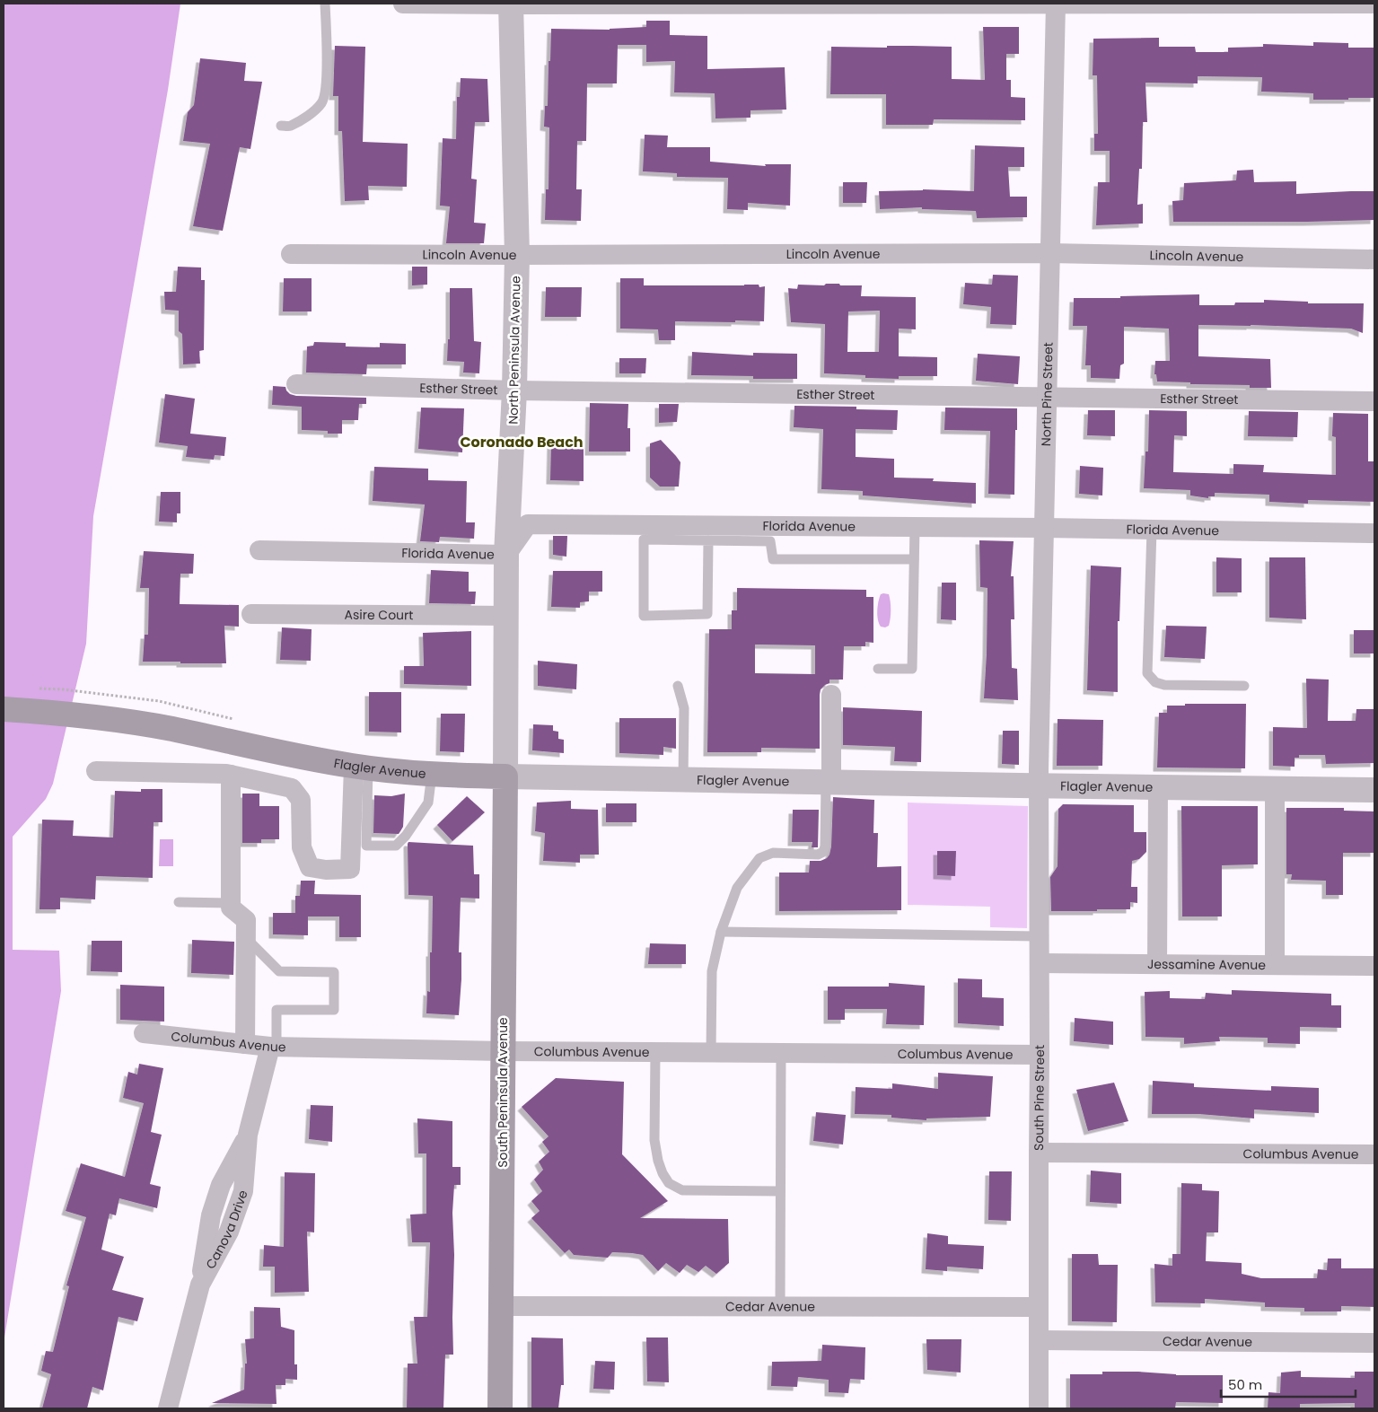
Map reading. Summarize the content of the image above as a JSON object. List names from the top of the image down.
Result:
{
  "streets": {
    "main road": ["Flagler Avenue", "South Peninsula Avenue"],
    "street": [
      "Lincoln Avenue",
      "North Peninsula Avenue",
      "Esther Street",
      "North Pine Street",
      "Florida Avenue",
      "Asire Court",
      "Jessamine Avenue",
      "Columbus Avenue",
      "South Pine Street",
      "Canova Drive",
      "Cedar Avenue"
    ]
  },
  "crossings": [
    ["Lincoln Avenue", "North Peninsula Avenue"],
    ["Lincoln Avenue", "North Pine Street"],
    ["North Peninsula Avenue", "Esther Street"],
    ["North Peninsula Avenue", "Florida Avenue"],
    ["North Peninsula Avenue", "Asire Court"],
    ["North Peninsula Avenue", "Flagler Avenue"],
    ["North Peninsula Avenue", "South Peninsula Avenue"],
    ["Esther Street", "North Pine Street"],
    ["North Pine Street", "Florida Avenue"],
    ["North Pine Street", "Flagler Avenue"],
    ["North Pine Street", "South Pine Street"],
    ["Flagler Avenue", "South Peninsula Avenue"],
    ["Flagler Avenue", "South Pine Street"],
    ["Jessamine Avenue", "South Pine Street"],
    ["Columbus Avenue", "South Peninsula Avenue"],
    ["Columbus Avenue", "South Pine Street"],
    ["Columbus Avenue", "Canova Drive"],
    ["South Peninsula Avenue", "Cedar Avenue"],
    ["South Pine Street", "Cedar Avenue"]
  ],
  "districts": ["Coronado Beach"],
  "scale_bar": "50 m"
}
